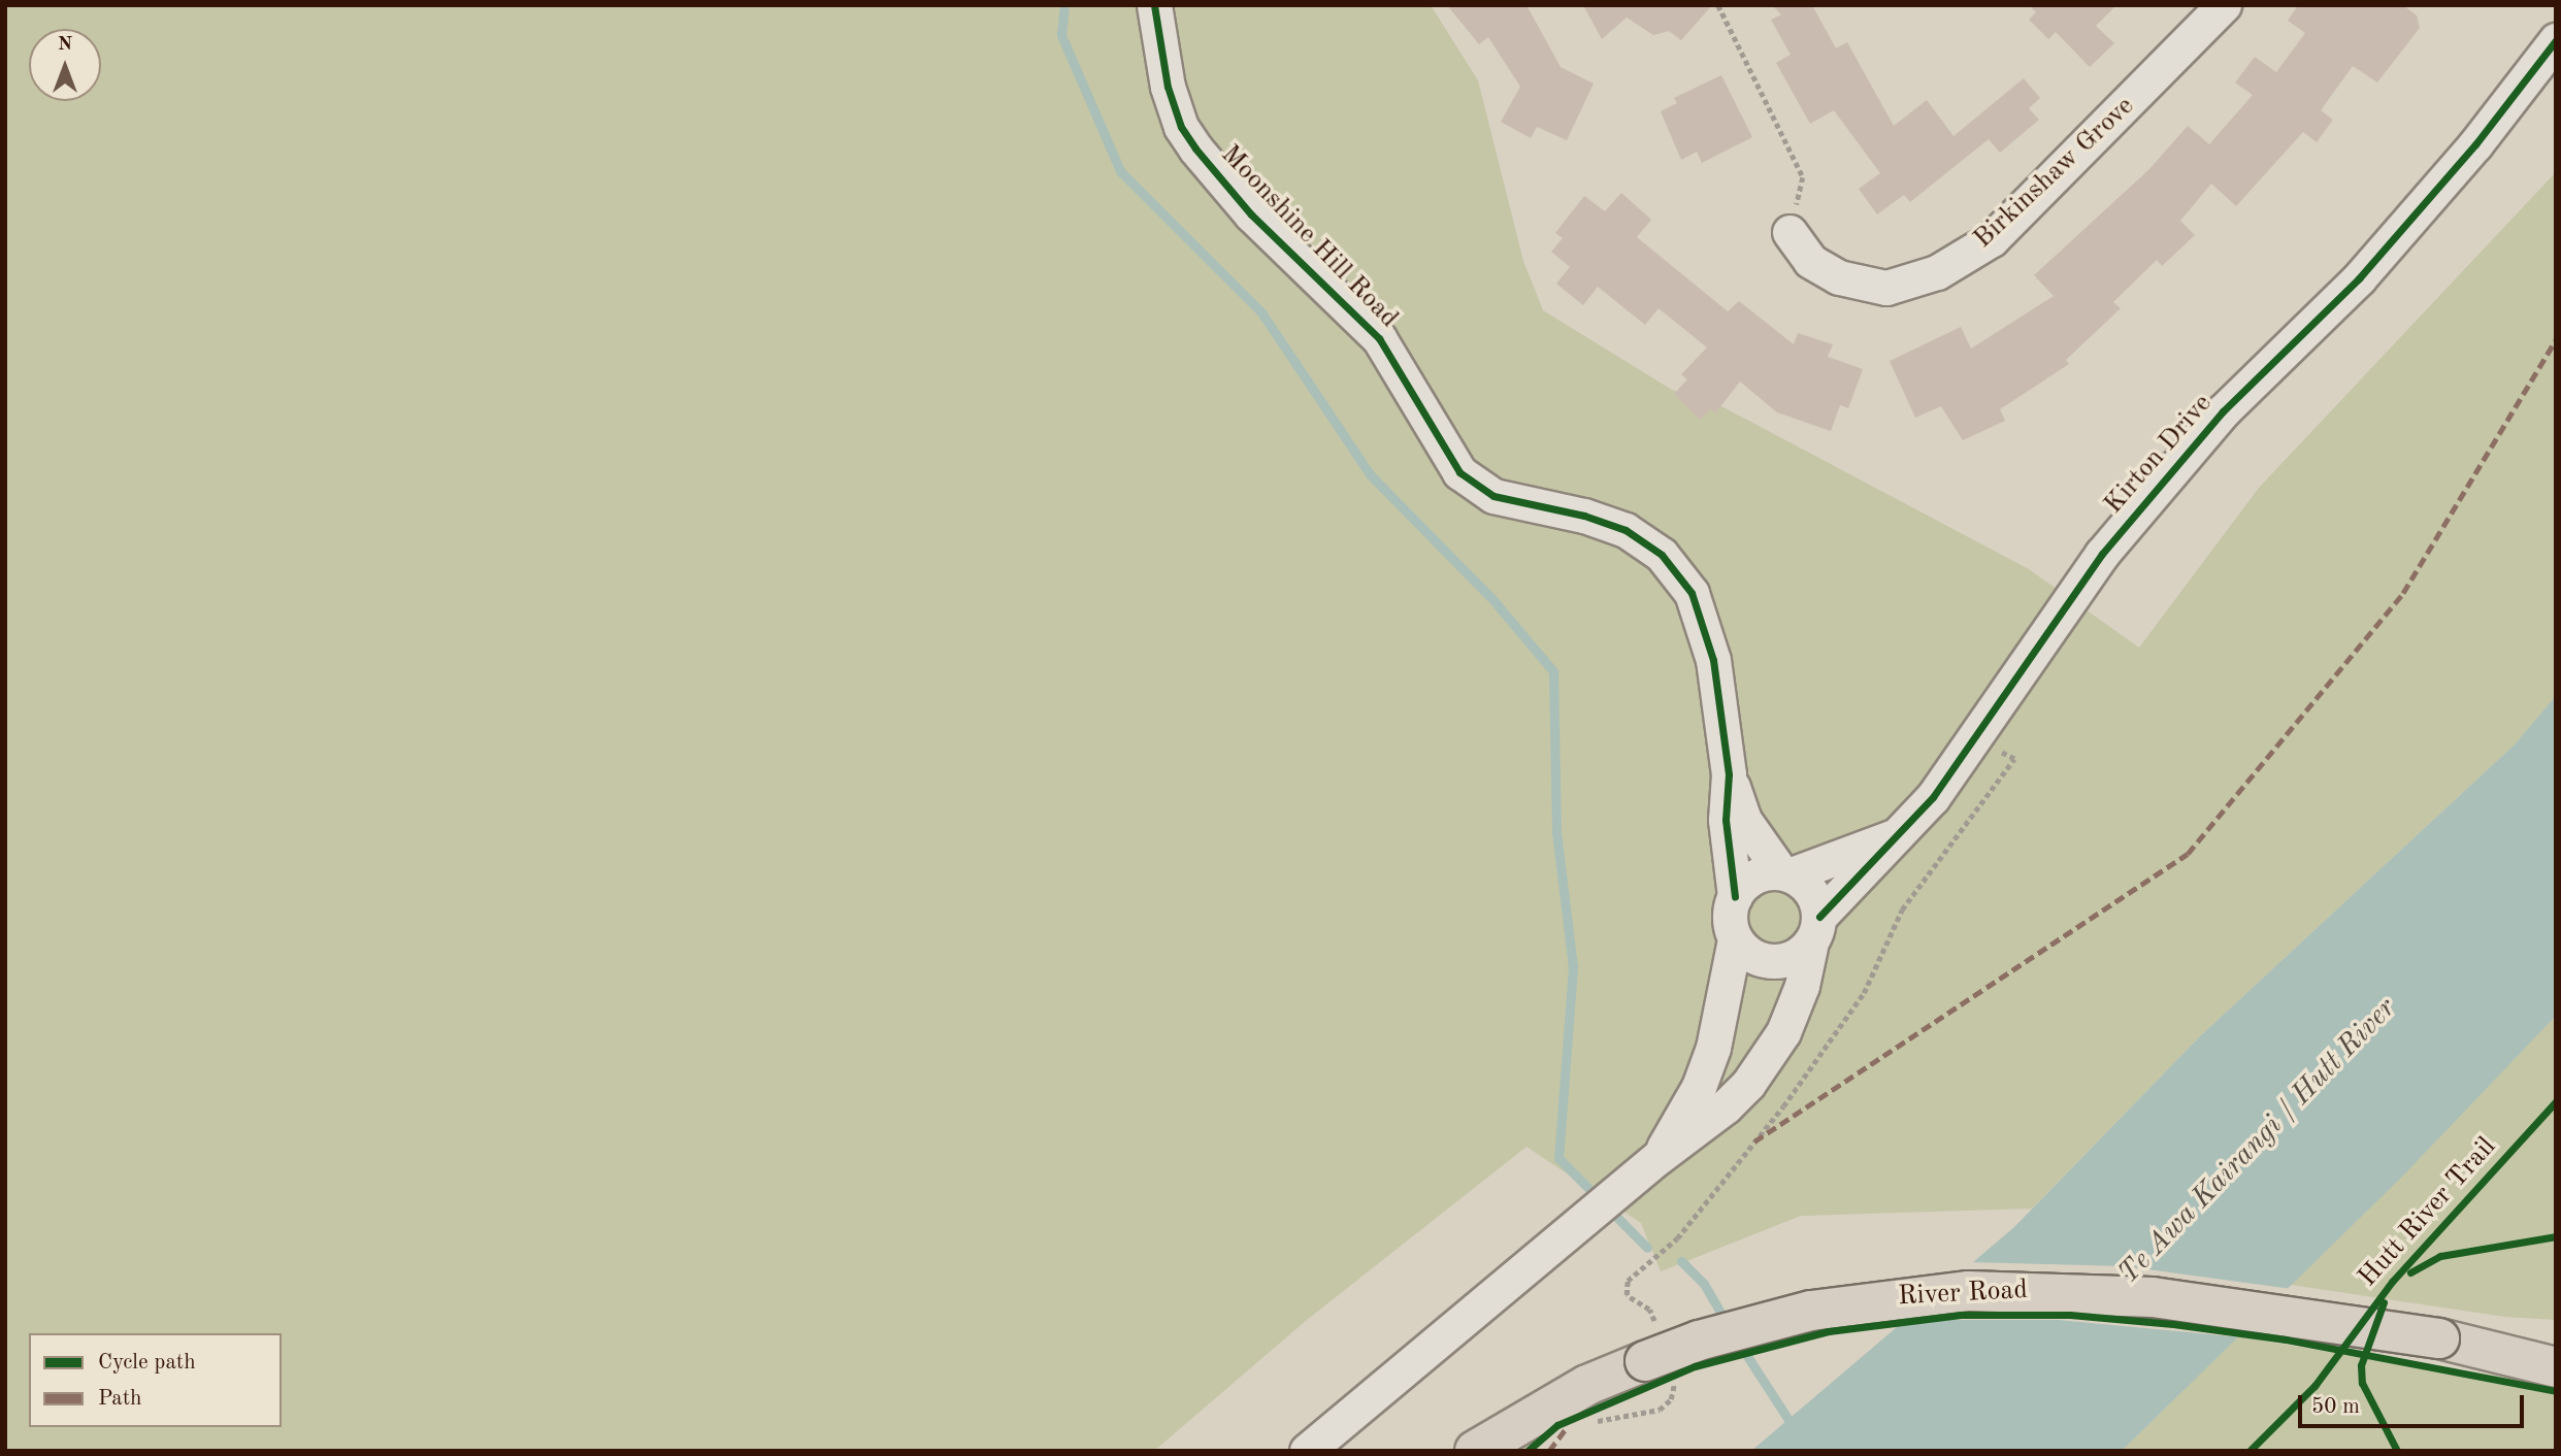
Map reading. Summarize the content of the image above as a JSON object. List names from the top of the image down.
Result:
{
  "streets": {
    "highway": ["River Road"],
    "street": ["Birkinshaw Grove", "Moonshine Hill Road", "Kirton Drive"],
    "cycle path": ["Hutt River Trail"]
  },
  "crossings": [
    ["Moonshine Hill Road", "Kirton Drive"]
  ],
  "water": ["Te Awa Kairangi / Hutt River"],
  "legend": ["Cycle path", "Path"],
  "scale_bar": "50 m",
  "north": "top"
}
